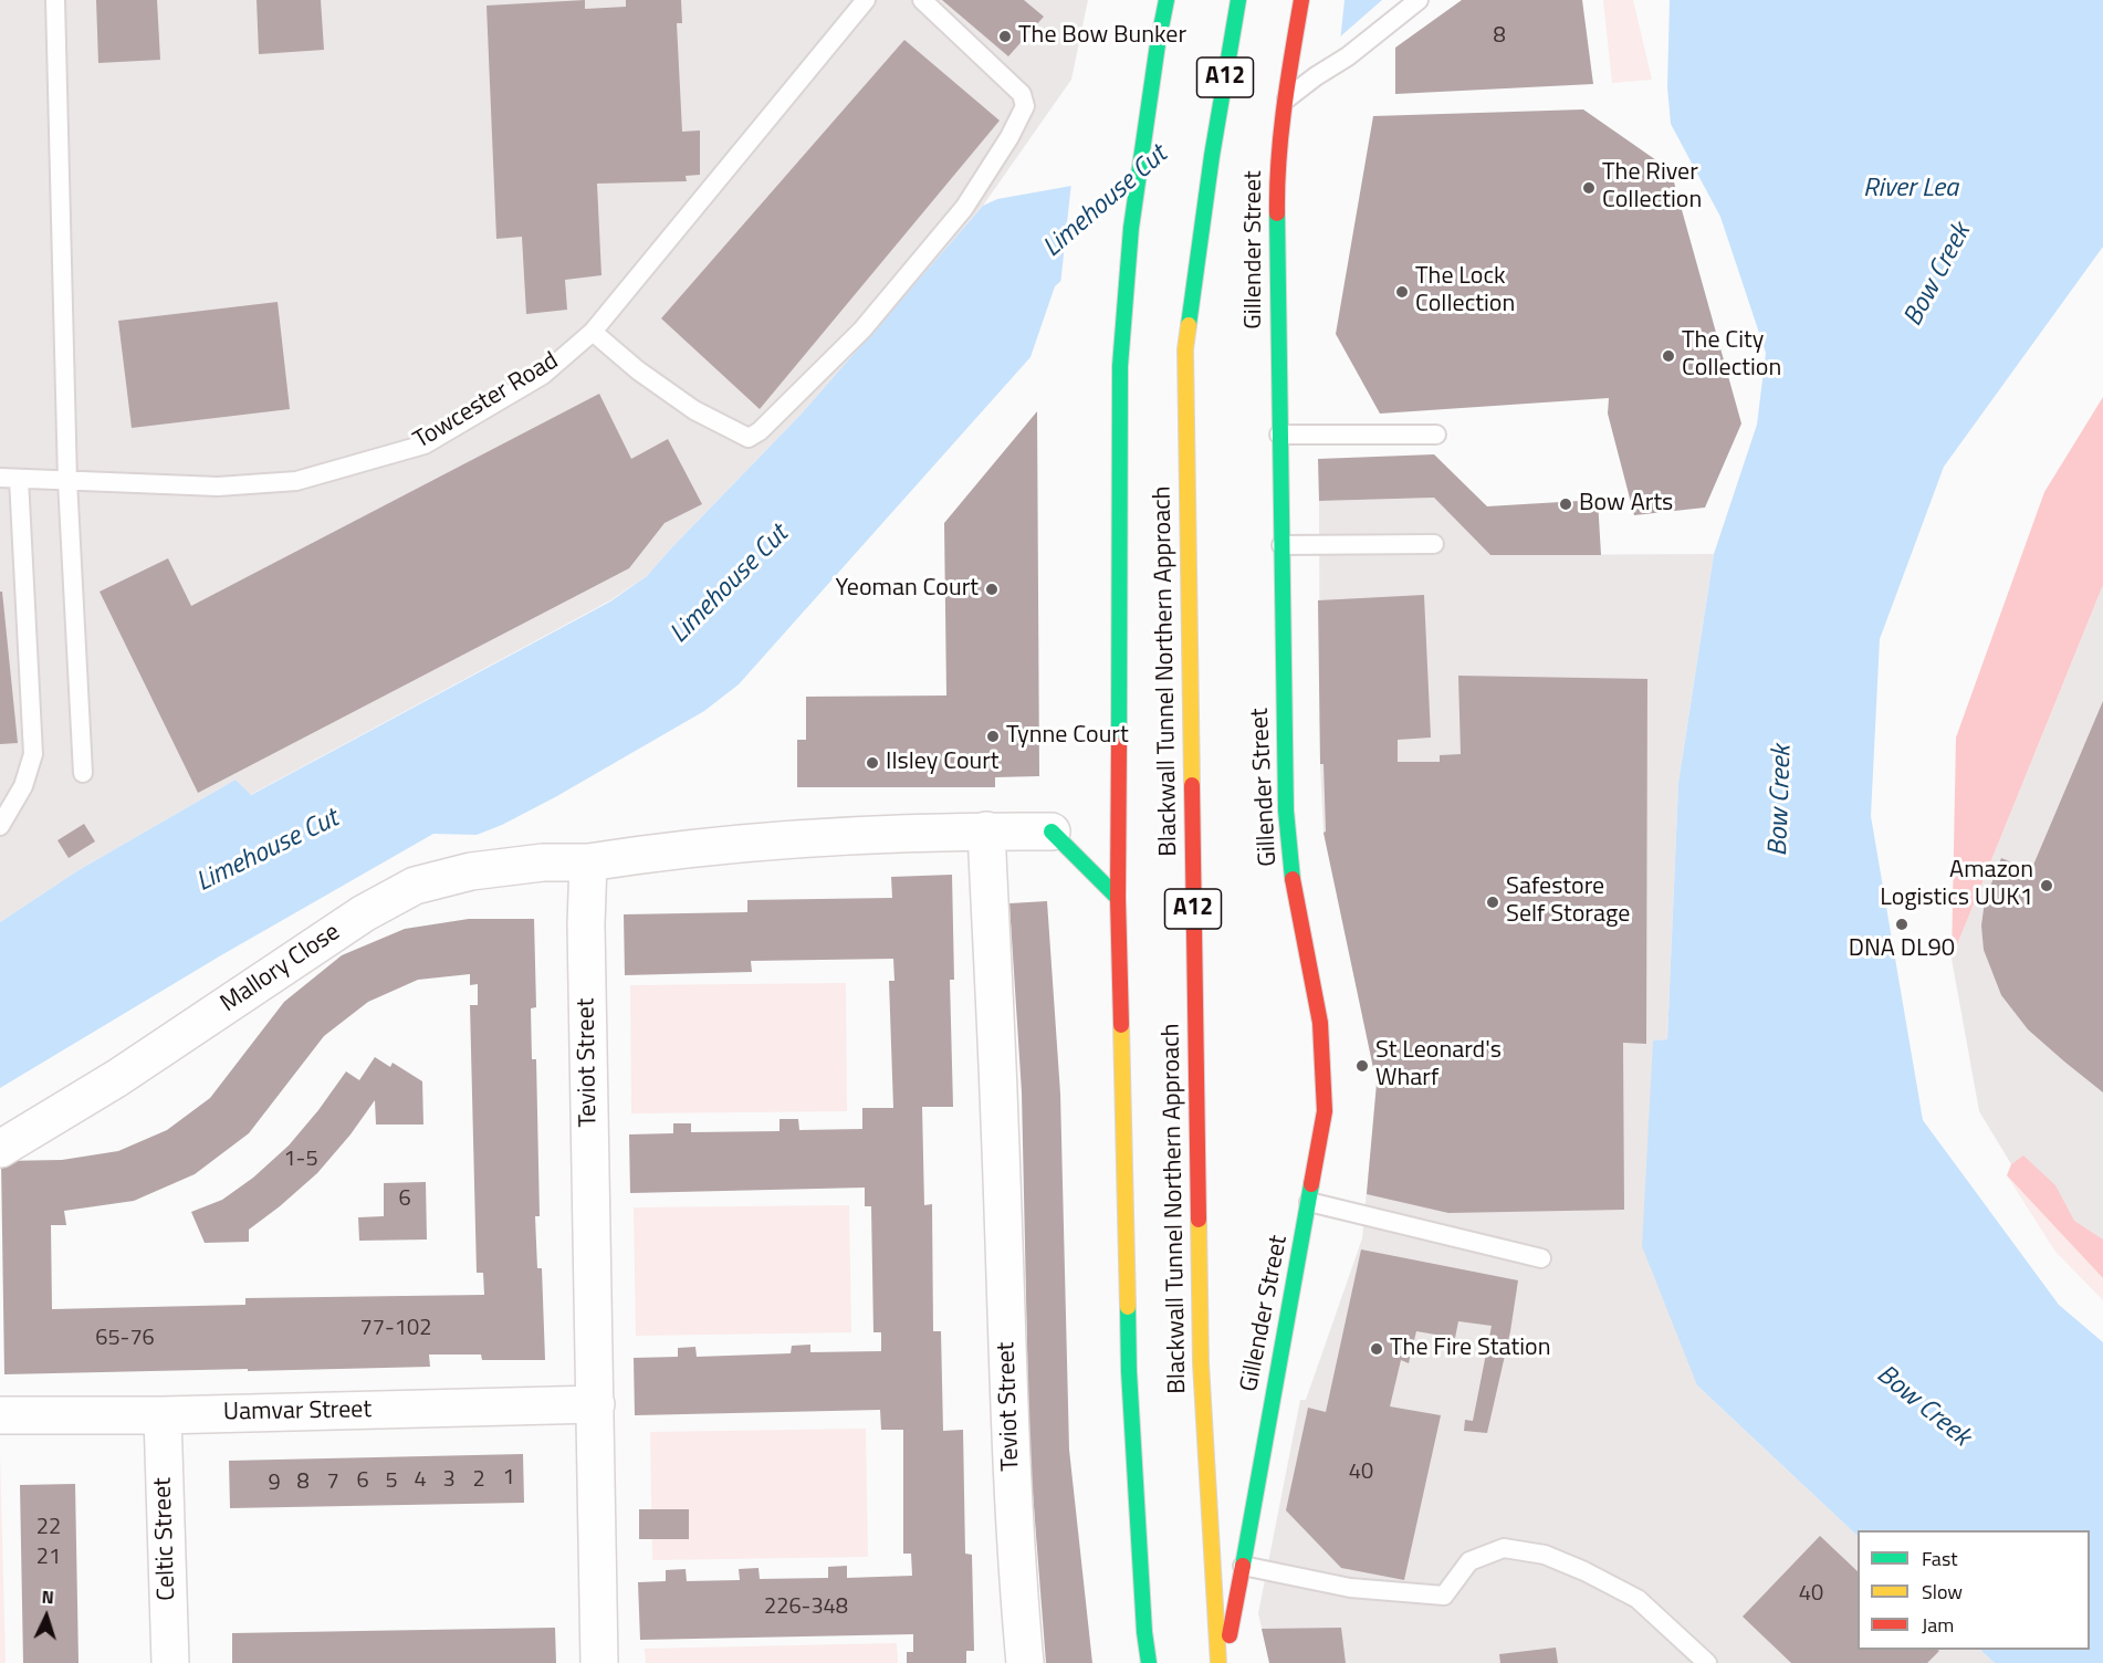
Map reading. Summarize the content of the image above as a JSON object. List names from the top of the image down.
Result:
{
  "streets": {
    "main road": ["A12", "Gillender Street", "Blackwall Tunnel Northern Approach"],
    "street": [
      "Mallory Close",
      "Teviot Street",
      "Uamvar Street",
      "Celtic Street"
    ],
    "lane": ["Towcester Road"]
  },
  "crossings": [
    ["Mallory Close", "Teviot Street"],
    ["Teviot Street", "Uamvar Street"],
    ["Uamvar Street", "Celtic Street"]
  ],
  "water": ["River Lea", "Limehouse Cut", "Bow Creek"],
  "places": [
    "The Bow Bunker",
    "The River Collection",
    "The Lock Collection",
    "The City Collection",
    "Bow Arts",
    "Yeoman Court",
    "Tynne Court",
    "Ilsley Court",
    "Amazon Logistics UUK1",
    "Safestore Self Storage",
    "DNA DL90",
    "St Leonard's Wharf",
    "The Fire Station"
  ],
  "house_numbers": [
    "8",
    "1-5",
    "6",
    "77-102",
    "65-76",
    "40",
    "1",
    "4",
    "3",
    "2",
    "6",
    "5",
    "8",
    "7",
    "9",
    "22",
    "21",
    "40",
    "226-348"
  ],
  "legend": ["Fast", "Slow", "Jam"],
  "north": "top"
}
